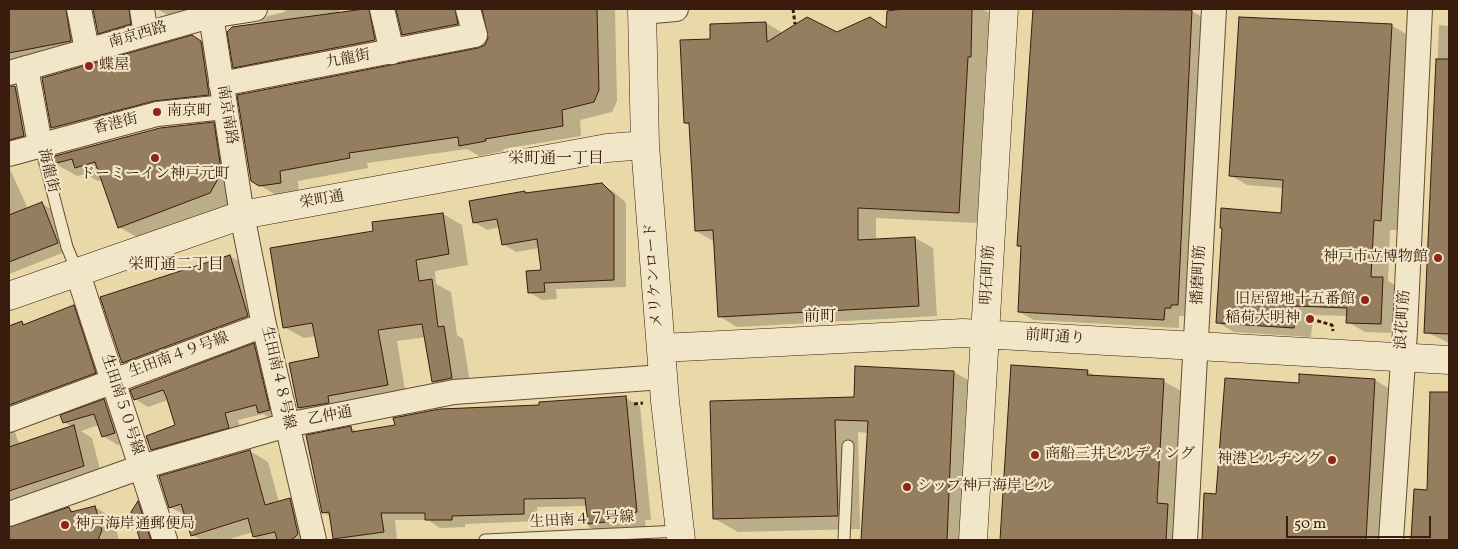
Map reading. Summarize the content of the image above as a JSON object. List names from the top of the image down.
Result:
{
  "streets": {
    "street": [
      "南京西路",
      "九龍街",
      "南京南路",
      "香港街",
      "海龍街",
      "栄町通",
      "メリケンロード",
      "明石町筋",
      "播磨町筋",
      "浪花町筋",
      "前町通り",
      "生田南４９号線",
      "生田南４８号線",
      "生田南５０号線",
      "乙仲通"
    ],
    "lane": ["生田南４７号線"]
  },
  "crossings": [
    ["南京西路", "南京南路"],
    ["南京西路", "海龍街"],
    ["九龍街", "南京南路"],
    ["南京南路", "香港街"],
    ["南京南路", "栄町通"],
    ["南京南路", "生田南４８号線"],
    ["香港街", "海龍街"],
    ["海龍街", "栄町通"],
    ["海龍街", "生田南５０号線"],
    ["栄町通", "メリケンロード"],
    ["栄町通", "生田南４８号線"],
    ["栄町通", "生田南５０号線"],
    ["メリケンロード", "前町通り"],
    ["メリケンロード", "乙仲通"],
    ["メリケンロード", "生田南４７号線"],
    ["明石町筋", "前町通り"],
    ["播磨町筋", "前町通り"],
    ["浪花町筋", "前町通り"],
    ["生田南４９号線", "生田南４８号線"],
    ["生田南４９号線", "生田南５０号線"],
    ["生田南４８号線", "乙仲通"],
    ["生田南５０号線", "乙仲通"]
  ],
  "districts": ["栄町通一丁目", "栄町通二丁目", "前町"],
  "places": [
    "蝶屋",
    "南京町",
    "ドーミーイン神戸元町",
    "神戸市立博物館",
    "旧居留地十五番館",
    "稲荷大明神",
    "商船三井ビルディング",
    "神港ビルヂング",
    "シップ神戸海岸ビル",
    "神戸海岸通郵便局"
  ],
  "scale_bar": "50 m"
}
